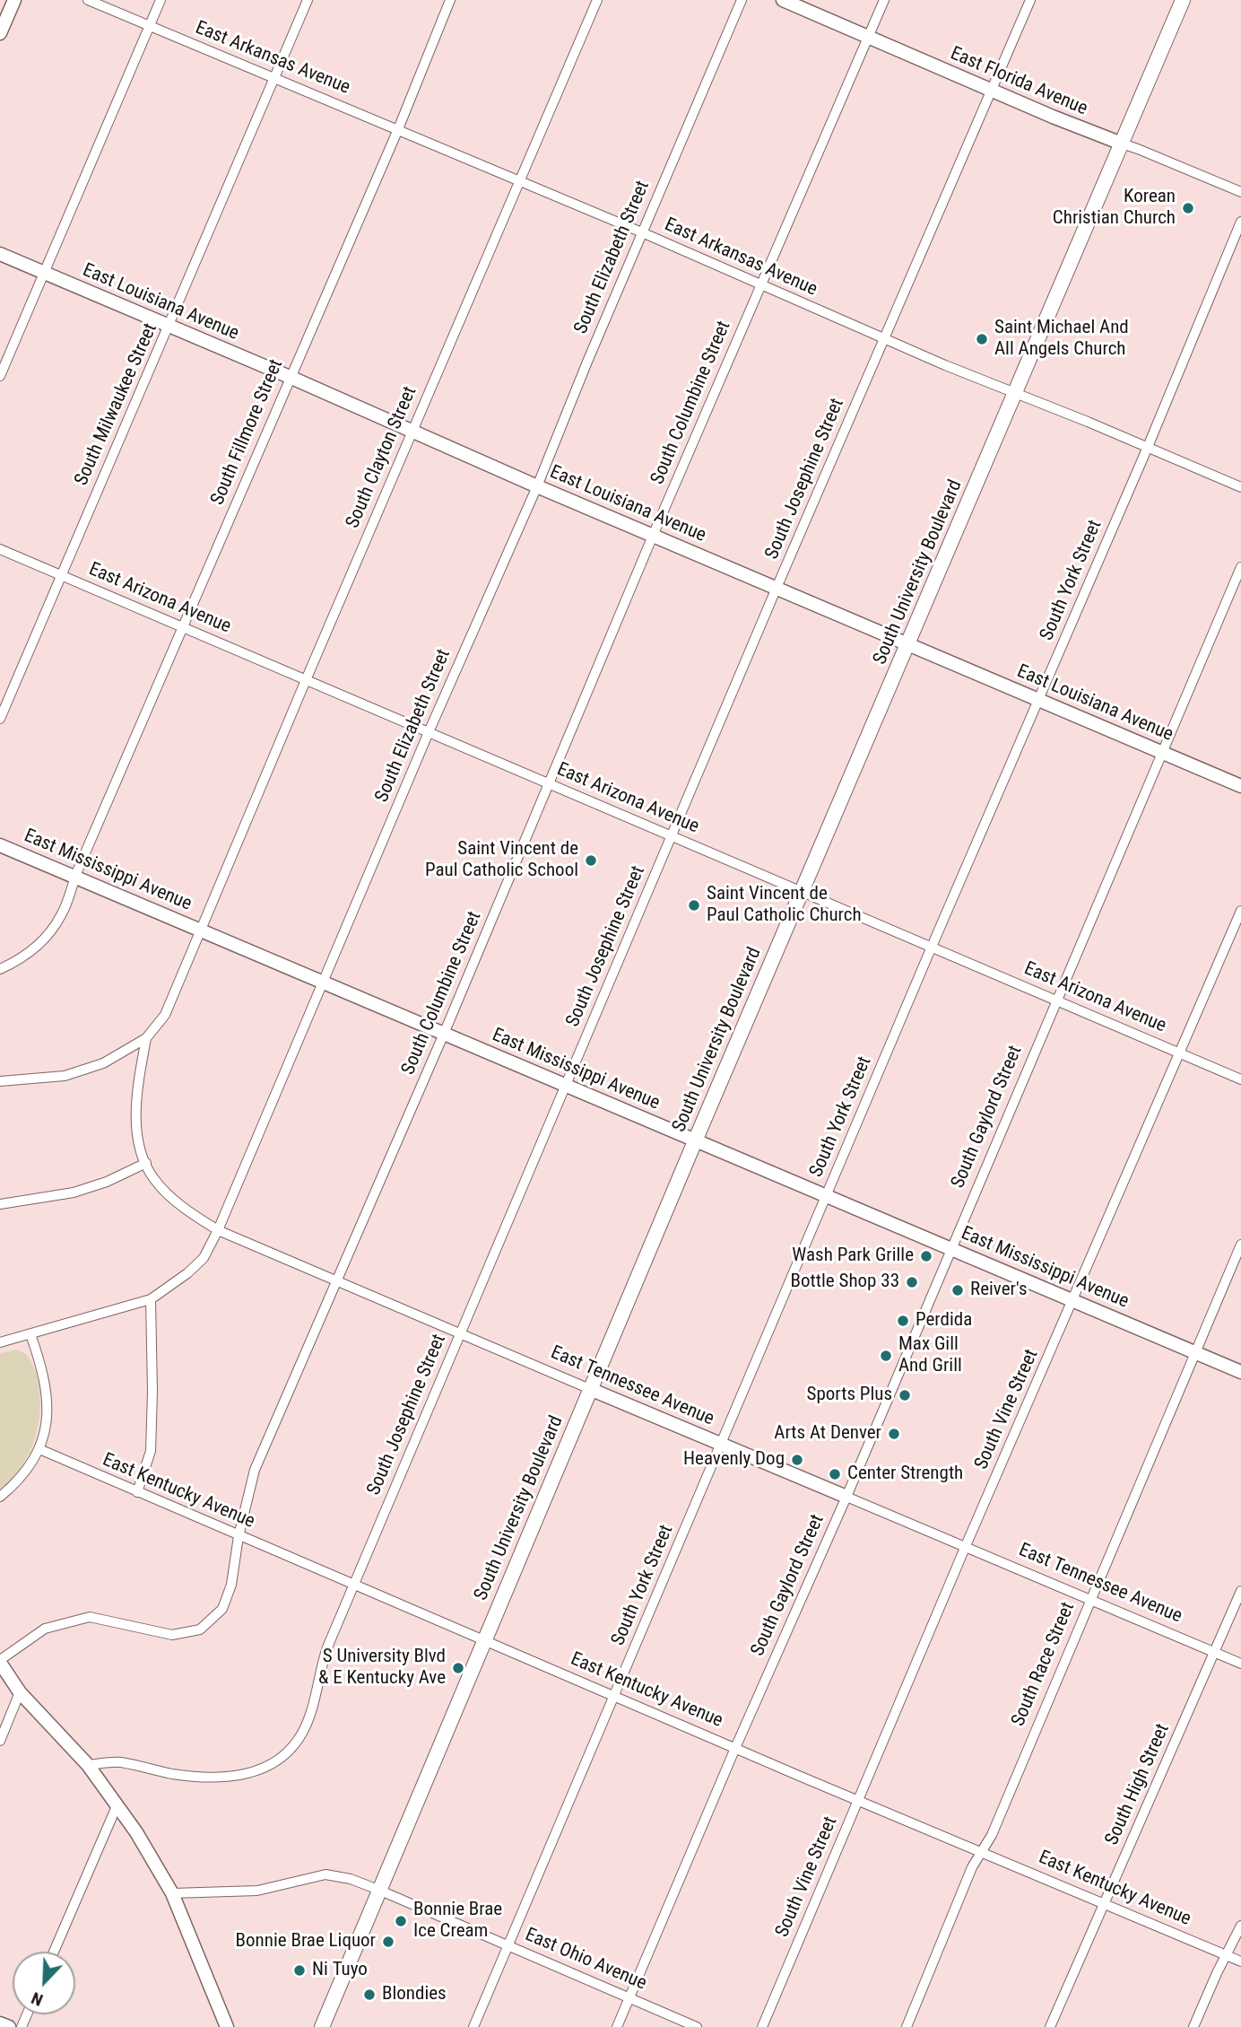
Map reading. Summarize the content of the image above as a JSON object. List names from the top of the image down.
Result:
{
  "streets": {
    "main road": ["South University Boulevard"],
    "street": [
      "East Arkansas Avenue",
      "East Florida Avenue",
      "South Elizabeth Street",
      "East Louisiana Avenue",
      "South Columbine Street",
      "South Milwaukee Street",
      "South Fillmore Street",
      "South Clayton Street",
      "South Josephine Street",
      "South York Street",
      "East Arizona Avenue",
      "East Mississippi Avenue",
      "South Gaylord Street",
      "East Tennessee Avenue",
      "South Vine Street",
      "East Kentucky Avenue",
      "South Race Street",
      "South High Street",
      "East Ohio Avenue"
    ]
  },
  "crossings": [
    ["East Arkansas Avenue", "South Elizabeth Street"],
    ["East Arkansas Avenue", "South Columbine Street"],
    ["East Arkansas Avenue", "South Milwaukee Street"],
    ["East Arkansas Avenue", "South Fillmore Street"],
    ["East Arkansas Avenue", "South Clayton Street"],
    ["East Arkansas Avenue", "South Josephine Street"],
    ["East Arkansas Avenue", "South University Boulevard"],
    ["East Arkansas Avenue", "South York Street"],
    ["East Florida Avenue", "South Columbine Street"],
    ["East Florida Avenue", "South Josephine Street"],
    ["East Florida Avenue", "South University Boulevard"],
    ["South Elizabeth Street", "East Louisiana Avenue"],
    ["South Elizabeth Street", "East Arizona Avenue"],
    ["South Elizabeth Street", "East Mississippi Avenue"],
    ["South Elizabeth Street", "East Tennessee Avenue"],
    ["East Louisiana Avenue", "South Columbine Street"],
    ["East Louisiana Avenue", "South Milwaukee Street"],
    ["East Louisiana Avenue", "South Fillmore Street"],
    ["East Louisiana Avenue", "South Clayton Street"],
    ["East Louisiana Avenue", "South Josephine Street"],
    ["East Louisiana Avenue", "South University Boulevard"],
    ["East Louisiana Avenue", "South York Street"],
    ["East Louisiana Avenue", "South Gaylord Street"],
    ["South Columbine Street", "East Arizona Avenue"],
    ["South Columbine Street", "East Mississippi Avenue"],
    ["South Columbine Street", "East Tennessee Avenue"],
    ["South Columbine Street", "East Kentucky Avenue"],
    ["South Milwaukee Street", "East Arizona Avenue"],
    ["South Fillmore Street", "East Arizona Avenue"],
    ["South Fillmore Street", "East Mississippi Avenue"],
    ["South Clayton Street", "East Arizona Avenue"],
    ["South Clayton Street", "East Mississippi Avenue"],
    ["South Clayton Street", "East Tennessee Avenue"],
    ["South Josephine Street", "East Arizona Avenue"],
    ["South Josephine Street", "East Mississippi Avenue"],
    ["South Josephine Street", "East Tennessee Avenue"],
    ["South Josephine Street", "East Kentucky Avenue"],
    ["South University Boulevard", "East Arizona Avenue"],
    ["South University Boulevard", "East Mississippi Avenue"],
    ["South University Boulevard", "East Tennessee Avenue"],
    ["South University Boulevard", "East Kentucky Avenue"],
    ["South University Boulevard", "East Ohio Avenue"],
    ["South York Street", "East Arizona Avenue"],
    ["South York Street", "East Mississippi Avenue"],
    ["South York Street", "East Tennessee Avenue"],
    ["South York Street", "East Kentucky Avenue"],
    ["South York Street", "East Ohio Avenue"],
    ["East Arizona Avenue", "South Gaylord Street"],
    ["East Arizona Avenue", "South Vine Street"],
    ["East Mississippi Avenue", "South Gaylord Street"],
    ["East Mississippi Avenue", "South Vine Street"],
    ["East Mississippi Avenue", "South Race Street"],
    ["South Gaylord Street", "East Tennessee Avenue"],
    ["South Gaylord Street", "East Kentucky Avenue"],
    ["South Gaylord Street", "East Ohio Avenue"],
    ["East Tennessee Avenue", "South Vine Street"],
    ["East Tennessee Avenue", "South Race Street"],
    ["East Tennessee Avenue", "South High Street"],
    ["South Vine Street", "East Kentucky Avenue"],
    ["East Kentucky Avenue", "South Race Street"],
    ["East Kentucky Avenue", "South High Street"]
  ],
  "places": [
    "Korean Christian Church",
    "Saint Michael And All Angels Church",
    "Saint Vincent de Paul Catholic School",
    "Saint Vincent de Paul Catholic Church",
    "Wash Park Grille",
    "Bottle Shop 33",
    "Reiver's",
    "Perdida",
    "Max Gill And Grill",
    "Sports Plus",
    "Arts At Denver",
    "Heavenly Dog",
    "Center Strength",
    "S University Blvd & E Kentucky Ave",
    "Bonnie Brae Ice Cream",
    "Bonnie Brae Liquor",
    "Ni Tuyo",
    "Blondies"
  ],
  "north": "bottom left"
}
